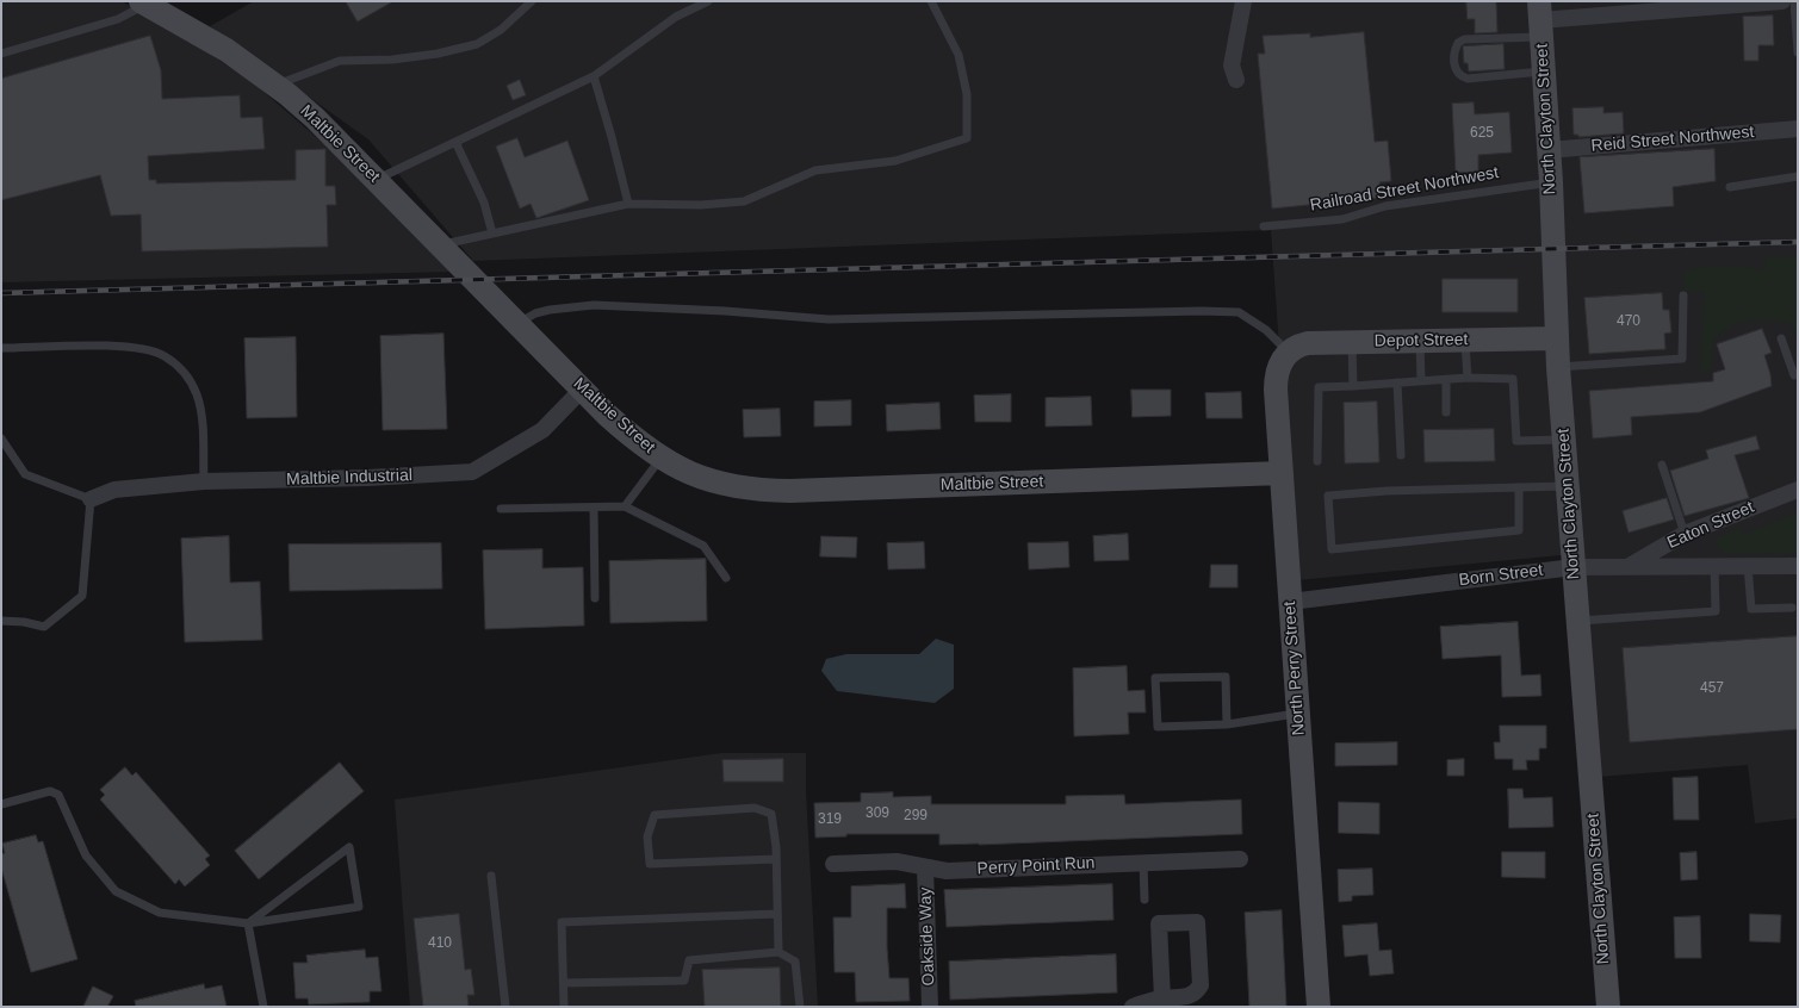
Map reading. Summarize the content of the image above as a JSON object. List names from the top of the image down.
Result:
{
  "streets": {
    "street": [
      "North Clayton Street",
      "Reid Street Northwest",
      "Maltbie Street",
      "Depot Street",
      "Maltbie Industrial",
      "Eaton Street",
      "Born Street",
      "North Perry Street",
      "Perry Point Run",
      "Oakside Way"
    ],
    "lane": ["Railroad Street Northwest"]
  },
  "crossings": [
    ["North Clayton Street", "Reid Street Northwest"],
    ["North Clayton Street", "Railroad Street Northwest"],
    ["North Clayton Street", "Depot Street"],
    ["North Clayton Street", "Born Street"],
    ["Maltbie Street", "Maltbie Industrial"],
    ["Maltbie Street", "North Perry Street"],
    ["Depot Street", "North Perry Street"],
    ["Eaton Street", "Born Street"],
    ["Born Street", "North Perry Street"],
    ["Perry Point Run", "Oakside Way"]
  ],
  "house_numbers": [
    "625",
    "470",
    "457",
    "309",
    "299",
    "319",
    "410"
  ]
}
